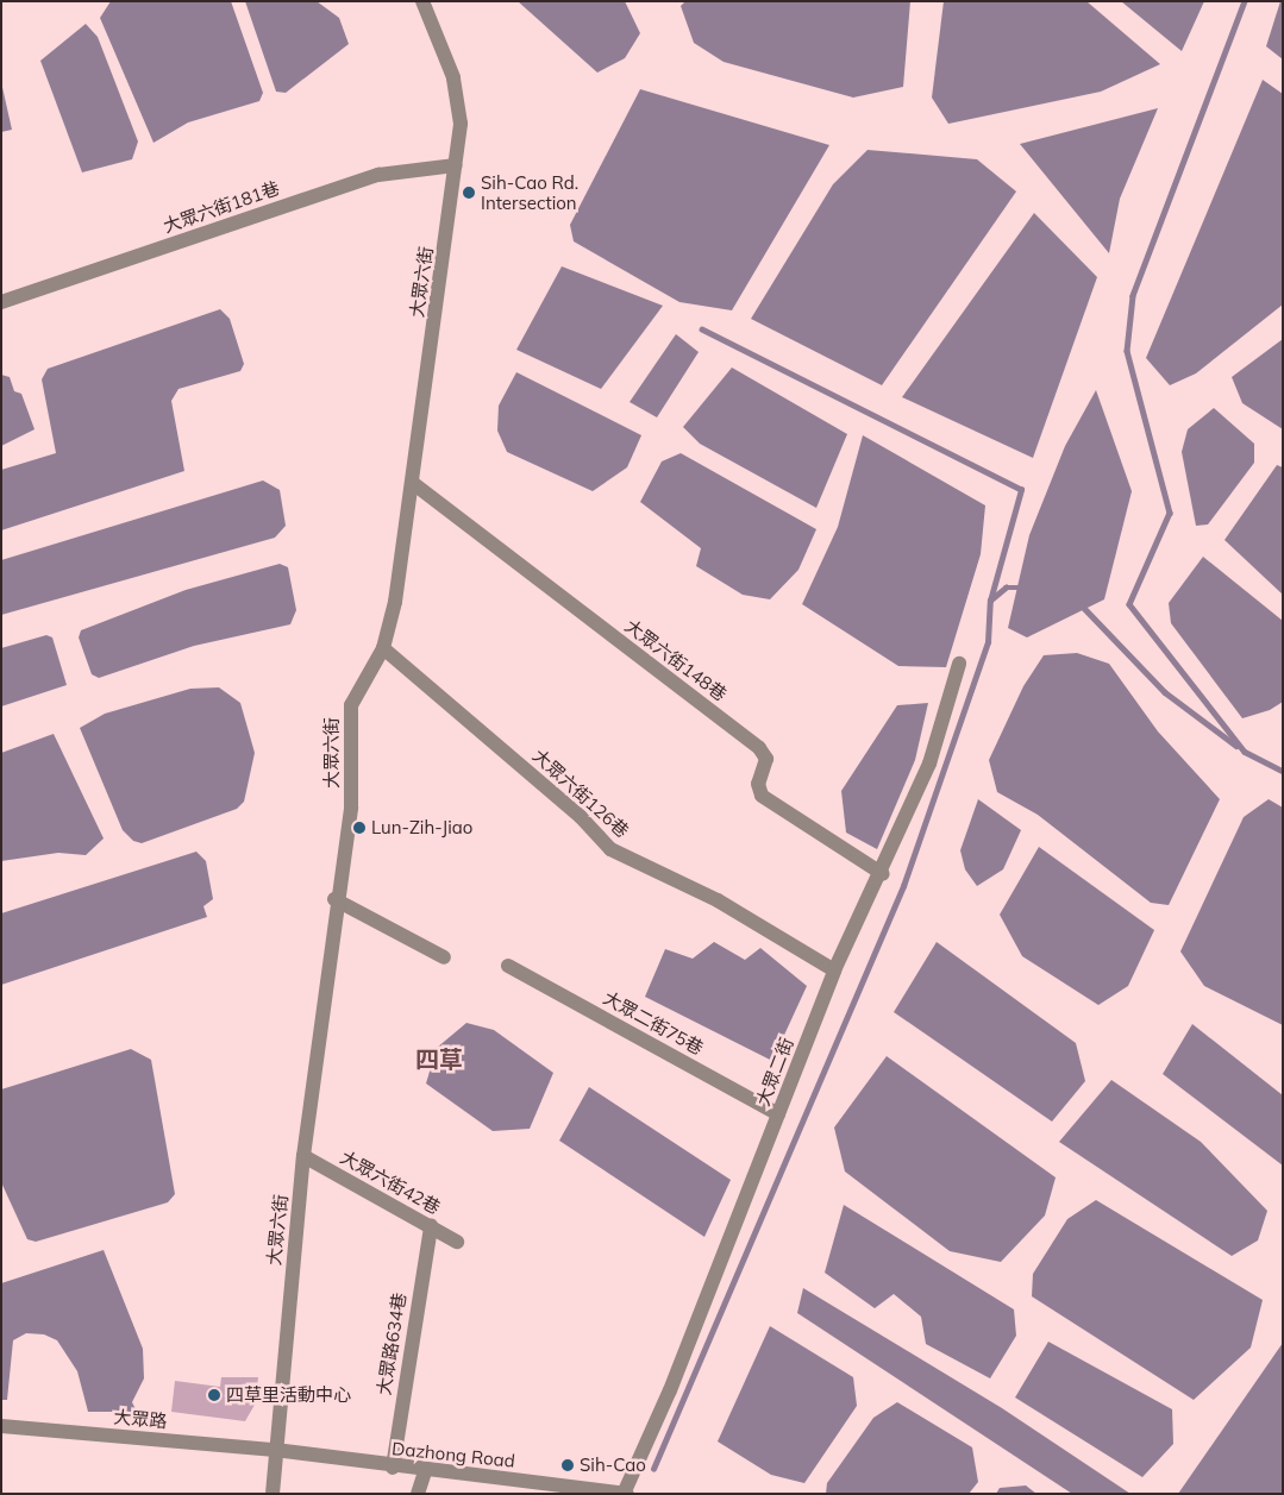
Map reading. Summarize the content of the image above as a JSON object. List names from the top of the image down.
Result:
{
  "streets": {
    "street": [
      "大眾六街181巷",
      "大眾六街",
      "大眾六街148巷",
      "大眾六街126巷",
      "大眾二街75巷",
      "大眾二街",
      "大眾六街42巷",
      "大眾路634巷",
      "大眾路",
      "Dazhong Road"
    ]
  },
  "crossings": [
    ["大眾六街181巷", "大眾六街"],
    ["大眾六街", "大眾六街148巷"],
    ["大眾六街", "大眾六街126巷"],
    ["大眾六街", "大眾六街42巷"],
    ["大眾六街", "大眾路"],
    ["大眾六街", "Dazhong Road"],
    ["大眾六街148巷", "大眾二街"],
    ["大眾六街126巷", "大眾二街"],
    ["大眾二街75巷", "大眾二街"],
    ["大眾二街", "Dazhong Road"],
    ["大眾六街42巷", "大眾路634巷"],
    ["大眾路634巷", "Dazhong Road"],
    ["大眾路", "Dazhong Road"]
  ],
  "districts": ["四草"],
  "places": [
    "Sih-Cao Rd. Intersection",
    "Lun-Zih-Jiao",
    "四草里活動中心",
    "Sih-Cao"
  ]
}
